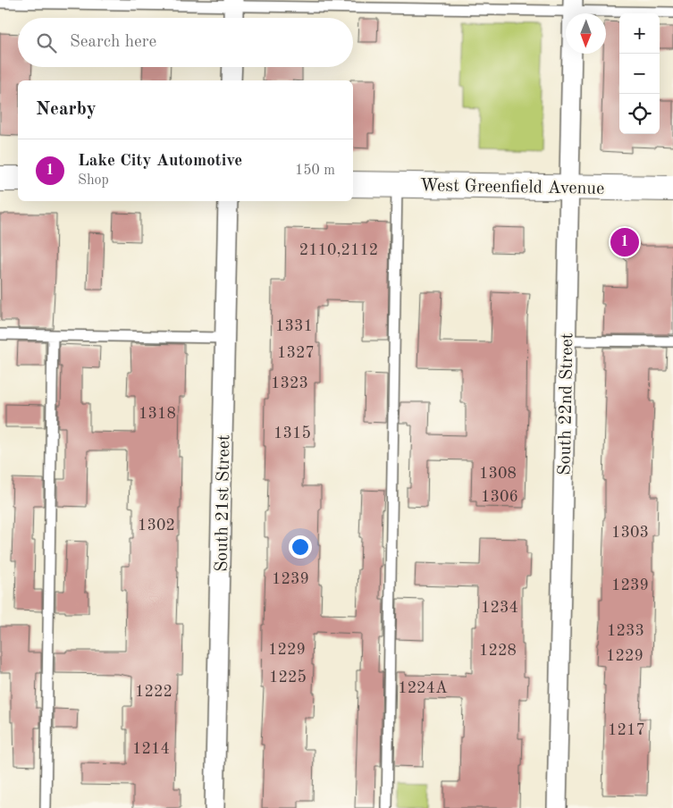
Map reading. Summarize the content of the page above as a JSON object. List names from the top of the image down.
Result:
{
  "streets": {
    "main road": ["West Greenfield Avenue"],
    "street": ["South 22nd Street", "South 21st Street"]
  },
  "crossings": [
    ["West Greenfield Avenue", "South 22nd Street"]
  ],
  "house_numbers": [
    "2110,2112",
    "1331",
    "1327",
    "1323",
    "1318",
    "1315",
    "1308",
    "1306",
    "1302",
    "1303",
    "1239",
    "1239",
    "1234",
    "1233",
    "1229",
    "1228",
    "1229",
    "1225",
    "1224A",
    "1222",
    "1217",
    "1214"
  ],
  "north": "bottom",
  "page": {
    "map_buttons": ["+", "−"],
    "search": "Search here",
    "heading": "Nearby",
    "list": [
      {
        "mark": "1",
        "name": "Lake City Automotive",
        "note": "Shop",
        "value": "150 m"
      }
    ],
    "pins": "1"
  }
}
